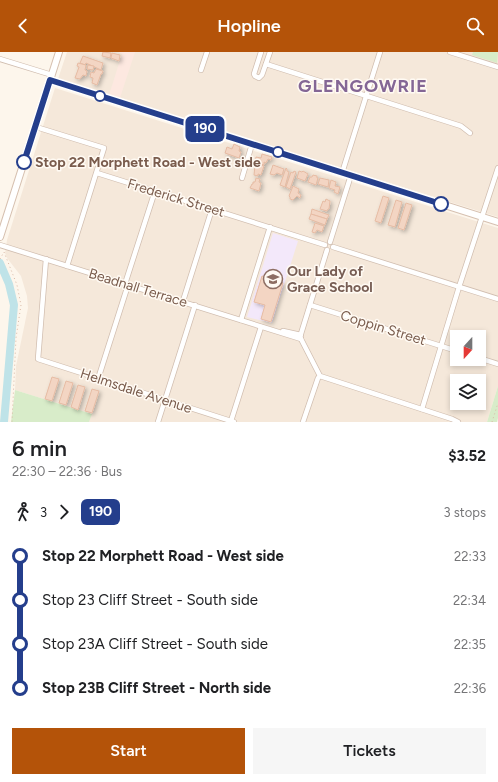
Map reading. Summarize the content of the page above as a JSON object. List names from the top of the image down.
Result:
{
  "streets": {
    "street": [
      "Frederick Street",
      "Beadnall Terrace",
      "Coppin Street",
      "Helmsdale Avenue"
    ]
  },
  "crossings": [
    ["Beadnall Terrace", "Helmsdale Avenue"]
  ],
  "districts": ["GLENGOWRIE"],
  "places": {
    "other": ["Stop 22 Morphett Road - West side"],
    "school or university": ["Our Lady of Grace School"]
  },
  "lines": ["bus line 190"],
  "north": "bottom",
  "page": {
    "header": "Hopline",
    "on_map": "190",
    "heading": ["6 min", "22:30 – 22:36 · Bus", "$3.52"],
    "legs": ["3", "190", "3 stops"],
    "list": [
      {
        "name": "Stop 22 Morphett Road - West side",
        "value": "22:33"
      },
      {
        "name": "Stop 23 Cliff Street - South side",
        "value": "22:34"
      },
      {
        "name": "Stop 23A Cliff Street - South side",
        "value": "22:35"
      },
      {
        "name": "Stop 23B Cliff Street - North side",
        "value": "22:36"
      }
    ],
    "buttons": ["Start", "Tickets"]
  }
}
